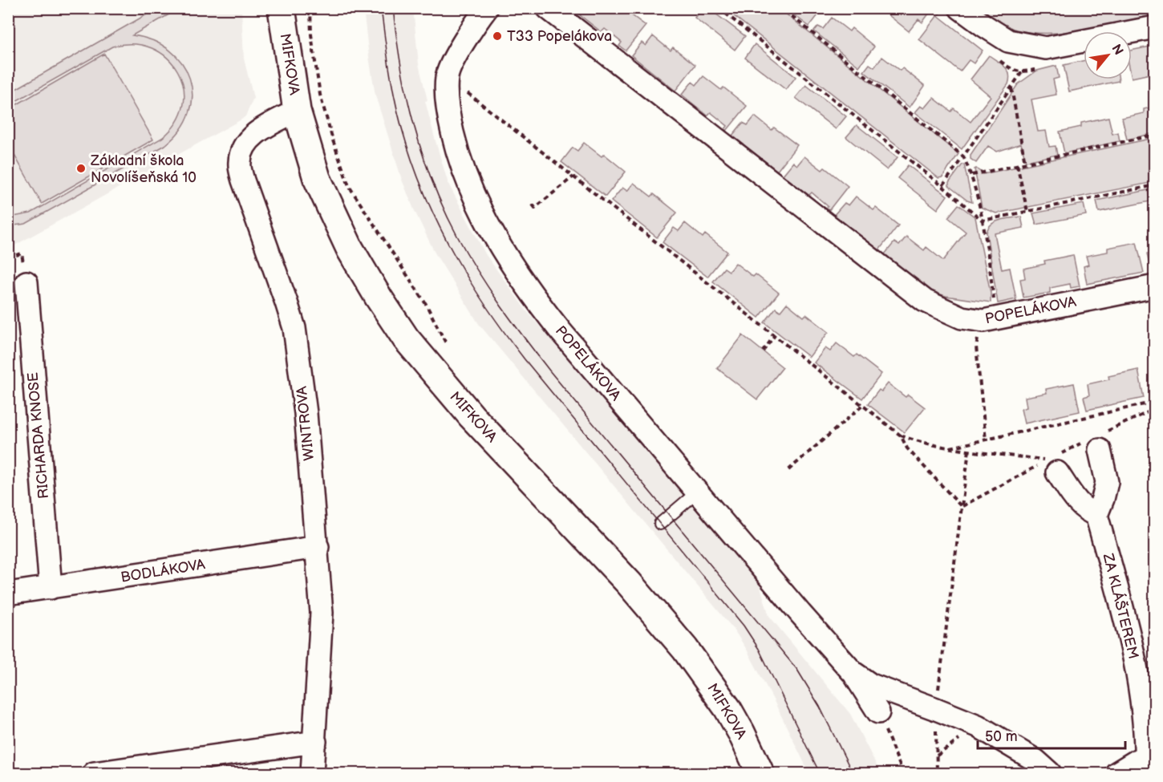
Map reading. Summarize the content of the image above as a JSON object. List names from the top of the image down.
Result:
{
  "streets": {
    "street": [
      "MIFKOVA",
      "POPELÁKOVA",
      "WINTROVA",
      "RICHARDA KNOSE",
      "BODLÁKOVA",
      "ZA KLÁŠTEREM"
    ]
  },
  "crossings": [
    ["MIFKOVA", "WINTROVA"],
    ["WINTROVA", "BODLÁKOVA"],
    ["RICHARDA KNOSE", "BODLÁKOVA"]
  ],
  "places": ["T33 Popelákova", "Základní škola Novolíšeňská 10"],
  "scale_bar": "50 m",
  "north": "top right"
}
